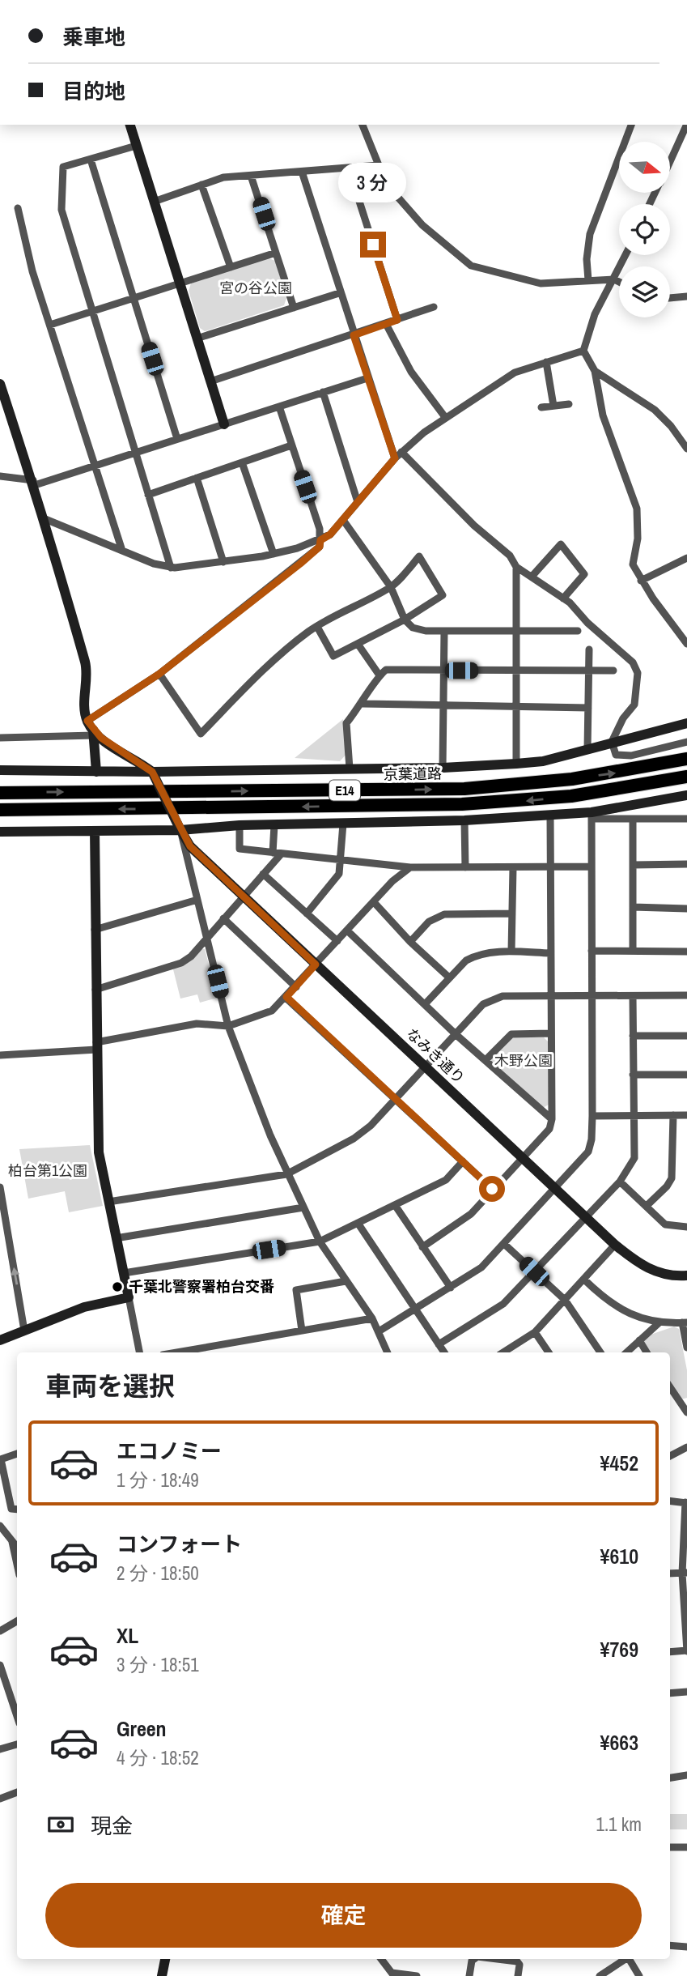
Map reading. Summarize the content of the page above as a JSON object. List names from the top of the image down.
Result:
{
  "streets": {
    "highway": ["京葉道路", "E14"],
    "street": ["なみき通り"]
  },
  "parks": ["宮の谷公園", "木野公園", "柏台第1公園"],
  "places": ["千葉北警察署柏台交番"],
  "north": "right",
  "page": {
    "banner": ["乗車地", "目的地"],
    "bubble": "3 分",
    "heading": "車両を選択",
    "list": [
      {
        "name": "エコノミー",
        "note": "1 分 · 18:49",
        "value": "¥452"
      },
      {
        "name": "コンフォート",
        "note": "2 分 · 18:50",
        "value": "¥610"
      },
      {
        "name": "XL",
        "note": "3 分 · 18:51",
        "value": "¥769"
      },
      {
        "name": "Green",
        "note": "4 分 · 18:52",
        "value": "¥663"
      }
    ],
    "pay": ["現金", "1.1 km"],
    "buttons": "確定"
  }
}
